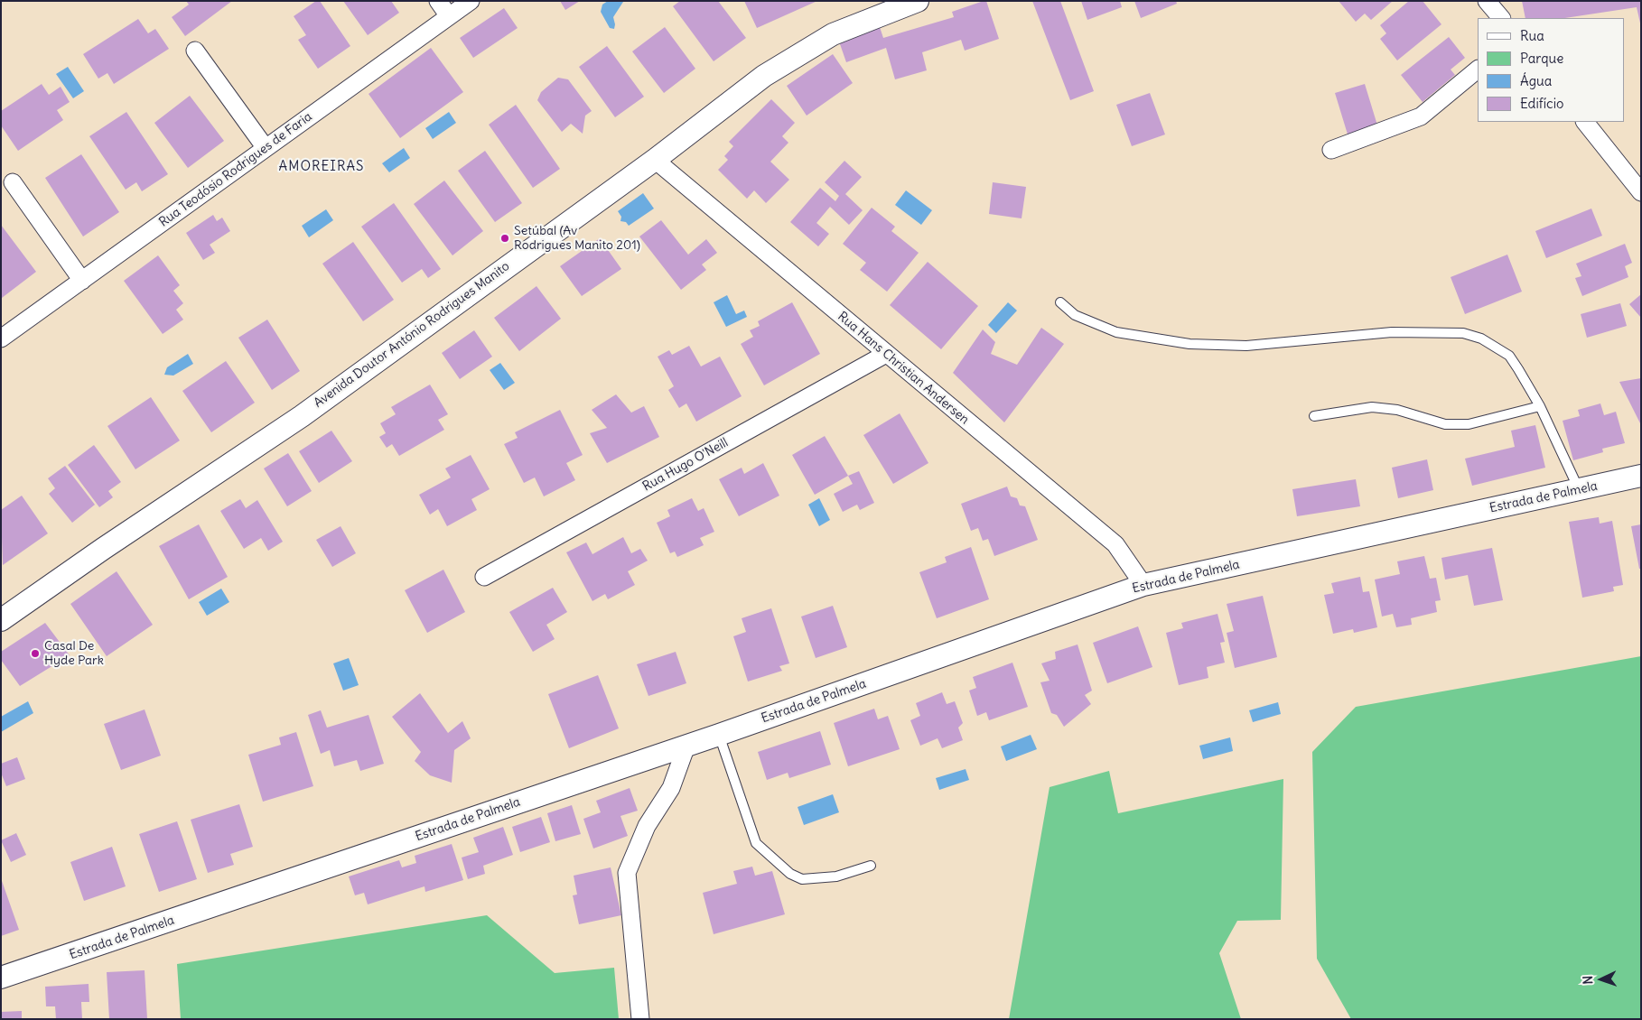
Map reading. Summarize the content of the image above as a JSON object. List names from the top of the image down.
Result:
{
  "streets": {
    "street": [
      "Rua Teodósio Rodrigues de Faria",
      "Avenida Doutor António Rodrigues Manito",
      "Rua Hans Christian Andersen",
      "Rua Hugo O'Neill",
      "Estrada de Palmela"
    ]
  },
  "crossings": [
    ["Avenida Doutor António Rodrigues Manito", "Rua Hans Christian Andersen"],
    ["Rua Hans Christian Andersen", "Rua Hugo O'Neill"],
    ["Rua Hans Christian Andersen", "Estrada de Palmela"]
  ],
  "districts": ["AMOREIRAS"],
  "places": ["Setúbal (Av Rodrigues Manito 201)", "Casal De Hyde Park"],
  "legend": [
    "Rua",
    "Parque",
    "Água",
    "Edifício"
  ],
  "north": "left"
}
